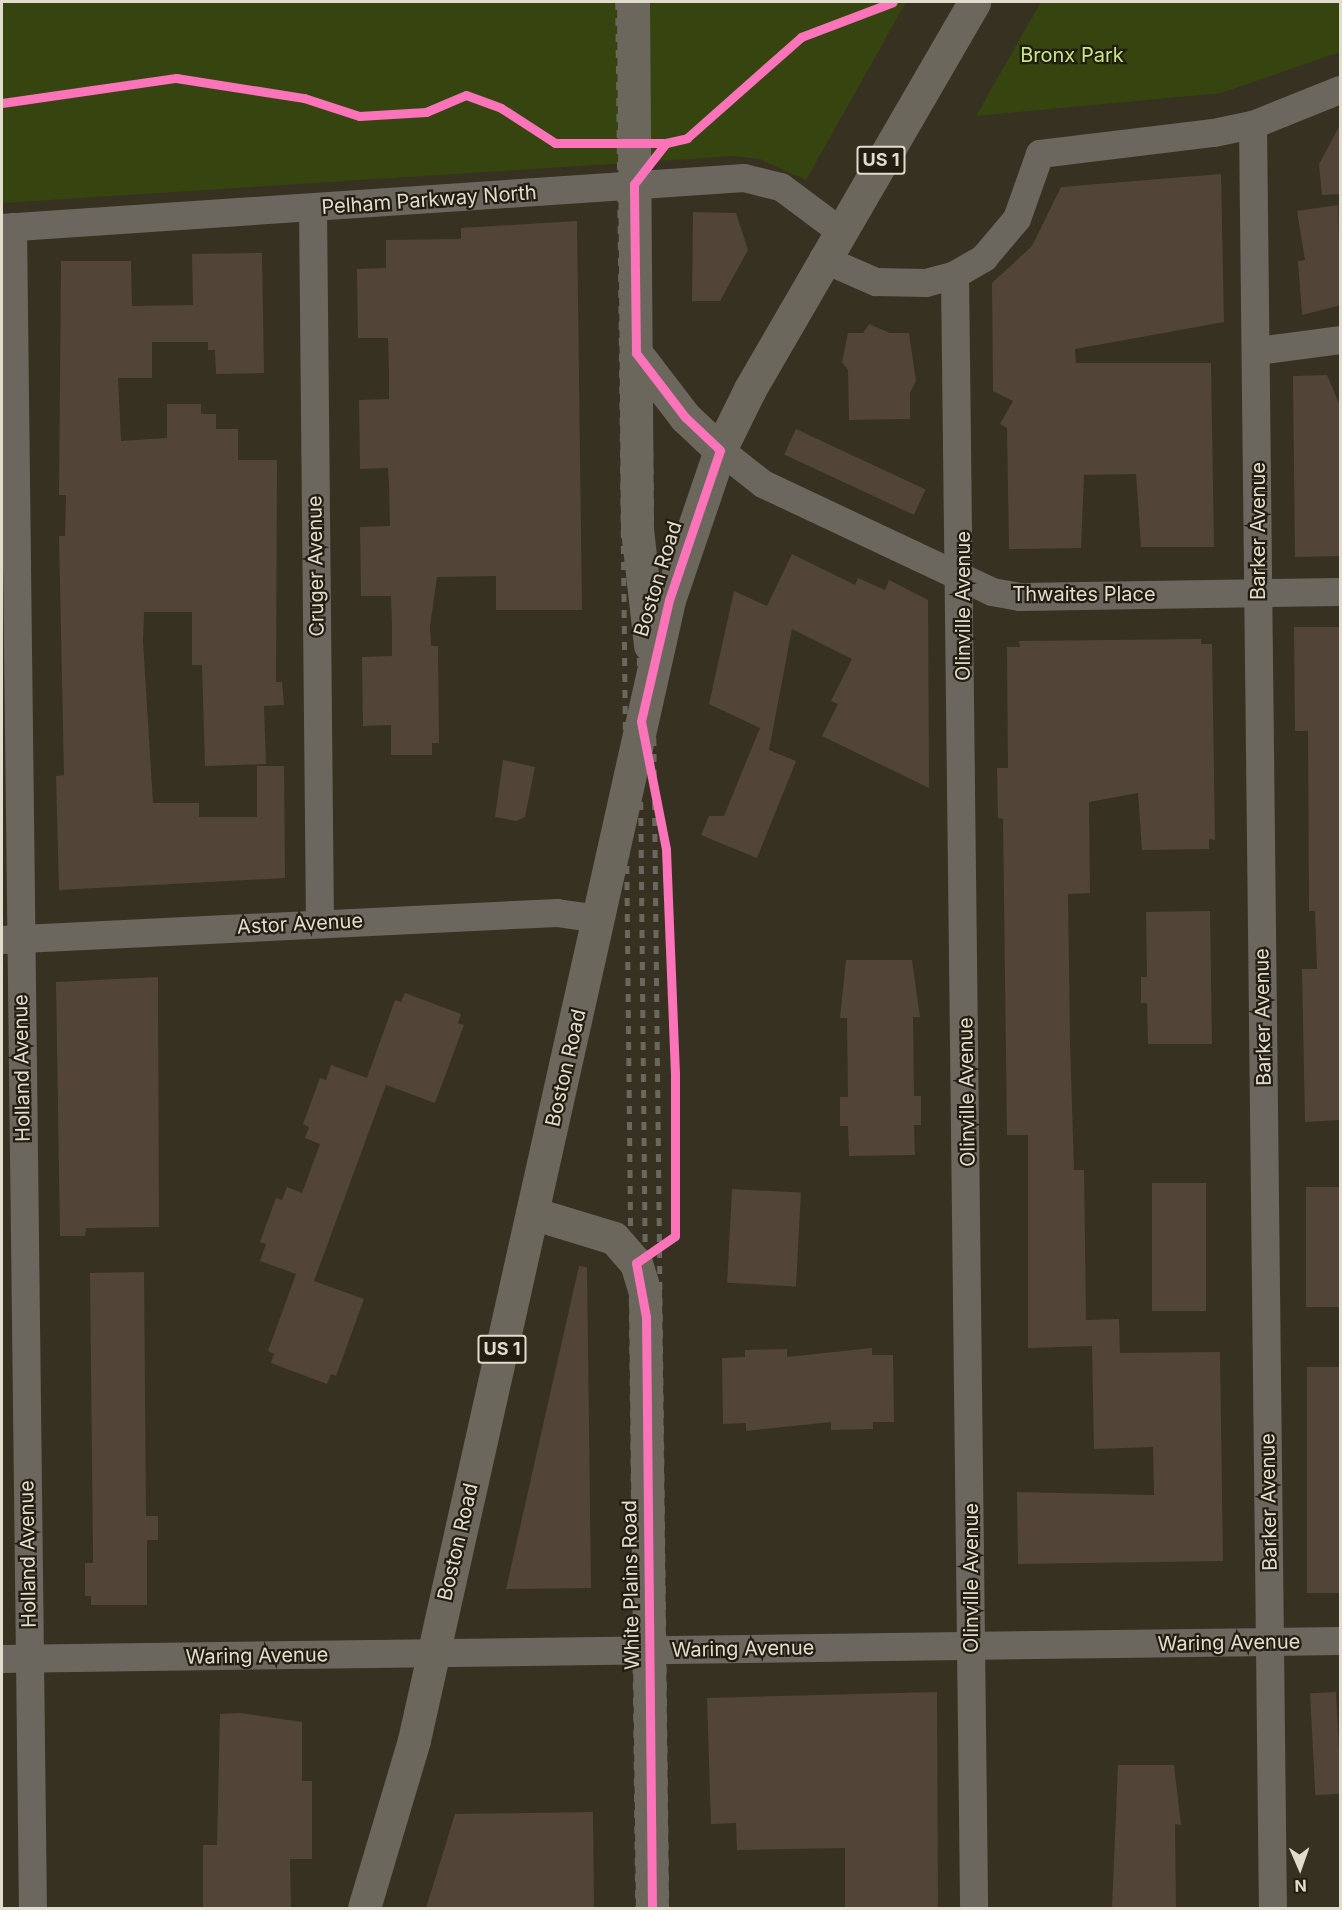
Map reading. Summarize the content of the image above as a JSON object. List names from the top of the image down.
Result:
{
  "streets": {
    "main road": ["US 1", "Boston Road", "White Plains Road"],
    "street": [
      "Pelham Parkway North",
      "Barker Avenue",
      "Cruger Avenue",
      "Thwaites Place",
      "Olinville Avenue",
      "Astor Avenue",
      "Holland Avenue",
      "Waring Avenue"
    ]
  },
  "crossings": [
    ["Pelham Parkway North", "Cruger Avenue"],
    ["Pelham Parkway North", "Boston Road"],
    ["Pelham Parkway North", "Holland Avenue"],
    ["Barker Avenue", "Thwaites Place"],
    ["Barker Avenue", "Waring Avenue"],
    ["Cruger Avenue", "Astor Avenue"],
    ["Boston Road", "Thwaites Place"],
    ["Boston Road", "Astor Avenue"],
    ["Boston Road", "White Plains Road"],
    ["Boston Road", "Waring Avenue"],
    ["Thwaites Place", "Olinville Avenue"],
    ["Olinville Avenue", "Waring Avenue"],
    ["Astor Avenue", "Holland Avenue"],
    ["Holland Avenue", "Waring Avenue"],
    ["White Plains Road", "Waring Avenue"]
  ],
  "parks": ["Bronx Park"],
  "north": "bottom"
}
